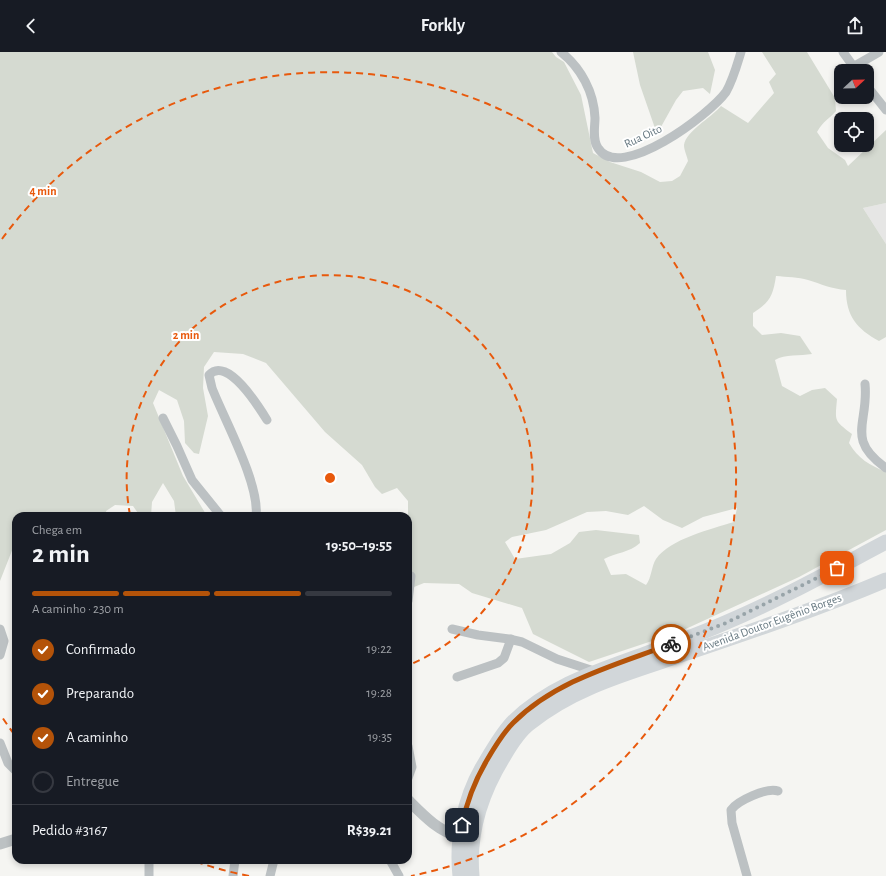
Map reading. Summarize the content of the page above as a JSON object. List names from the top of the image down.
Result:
{
  "streets": {
    "highway": ["Avenida Doutor Eugênio Borges"],
    "street": ["Rua Oito"]
  },
  "north": "right",
  "page": {
    "header": "Forkly",
    "heading": ["2 min", "Chega em", "19:50–19:55"],
    "panel": ["Pedido #3167", "R$39.21"],
    "bar": "A caminho · 230 m",
    "list": [
      ["Confirmado", "19:22"],
      ["Preparando", "19:28"],
      ["A caminho", "19:35"],
      "Entregue"
    ]
  },
  "rings": ["4 min", "2 min"]
}
